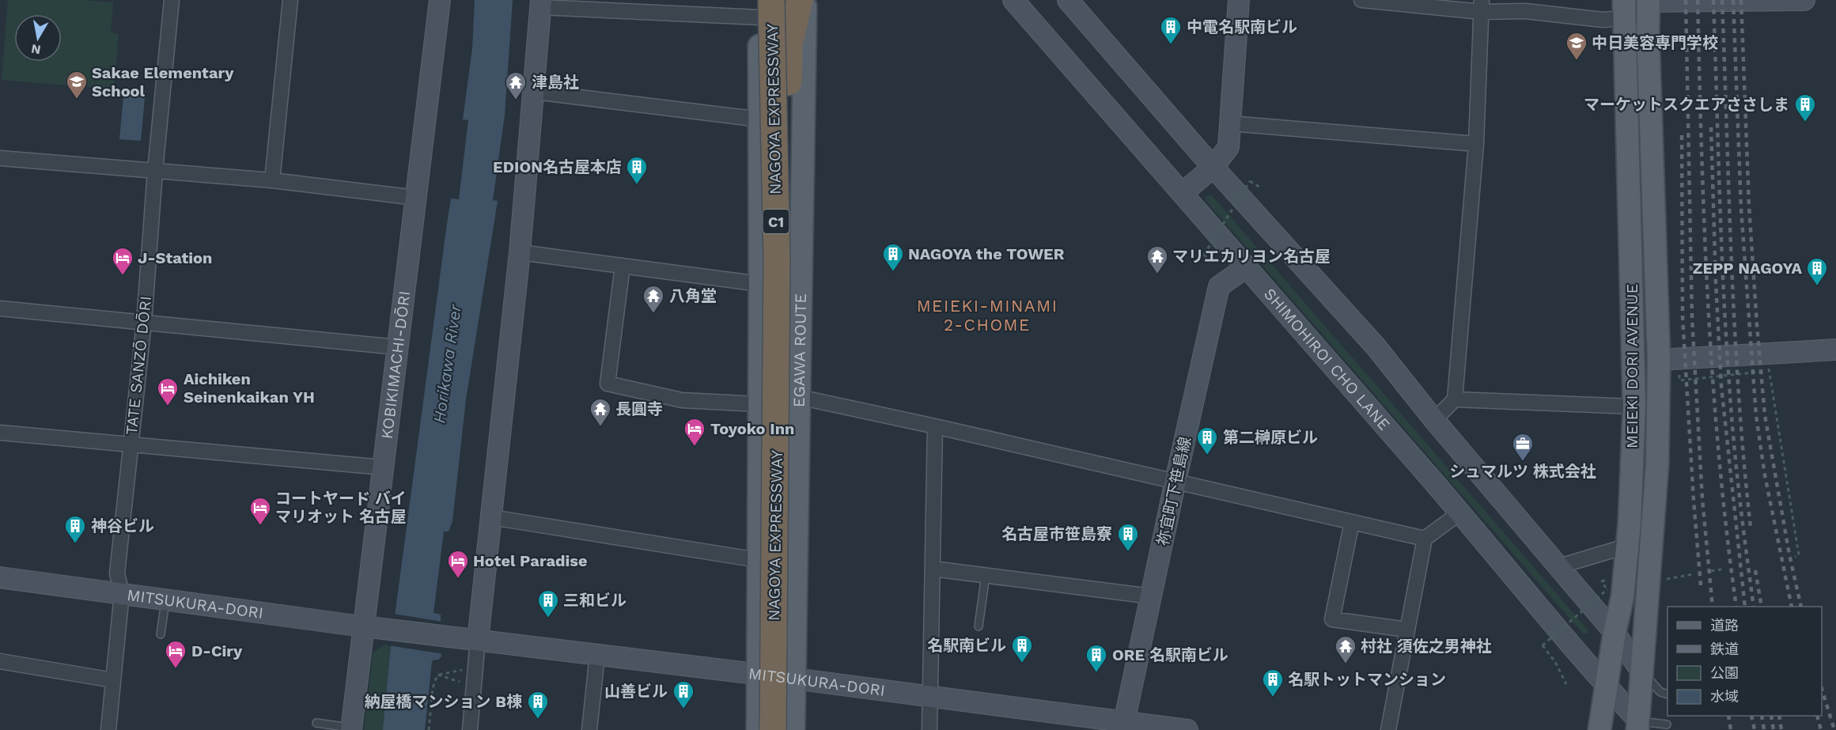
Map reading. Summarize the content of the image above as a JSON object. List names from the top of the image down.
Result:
{
  "streets": {
    "highway": ["NAGOYA EXPRESSWAY", "C1"],
    "main road": ["EGAWA ROUTE", "MEIEKI DORI AVENUE"],
    "street": [
      "SHIMOHIROI CHO LANE",
      "TATE SANZŌ DŌRI",
      "KOBIKIMACHI-DŌRI",
      "祢宜町下笹島線",
      "MITSUKURA-DORI"
    ]
  },
  "crossings": [
    ["EGAWA ROUTE", "MITSUKURA-DORI"],
    ["SHIMOHIROI CHO LANE", "MEIEKI DORI AVENUE"],
    ["SHIMOHIROI CHO LANE", "祢宜町下笹島線"],
    ["TATE SANZŌ DŌRI", "MITSUKURA-DORI"],
    ["KOBIKIMACHI-DŌRI", "MITSUKURA-DORI"],
    ["祢宜町下笹島線", "MITSUKURA-DORI"]
  ],
  "districts": ["MEIEKI-MINAMI 2-CHOME"],
  "water": ["Horikawa River"],
  "places": {
    "building": [
      "中電名駅南ビル",
      "マーケットスクエアささしま",
      "EDION名古屋本店",
      "NAGOYA the TOWER",
      "ZEPP NAGOYA",
      "第二榊原ビル",
      "神谷ビル",
      "名古屋市笹島寮",
      "三和ビル",
      "名駅南ビル",
      "ORE 名駅南ビル",
      "名駅トットマンション",
      "山善ビル",
      "納屋橋マンション B棟"
    ],
    "school or university": ["中日美容専門学校", "Sakae Elementary School"],
    "temple": [
      "津島社",
      "マリエカリヨン名古屋",
      "八角堂",
      "長圓寺",
      "村社 須佐之男神社"
    ],
    "hotel": [
      "J-Station",
      "Aichiken Seinenkaikan YH",
      "Toyoko Inn",
      "コートヤード バイ マリオット 名古屋",
      "Hotel Paradise",
      "D-Ciry"
    ],
    "office": ["シュマルツ 株式会社"]
  },
  "legend": [
    "道路",
    "鉄道",
    "公園",
    "水域"
  ],
  "north": "bottom"
}
